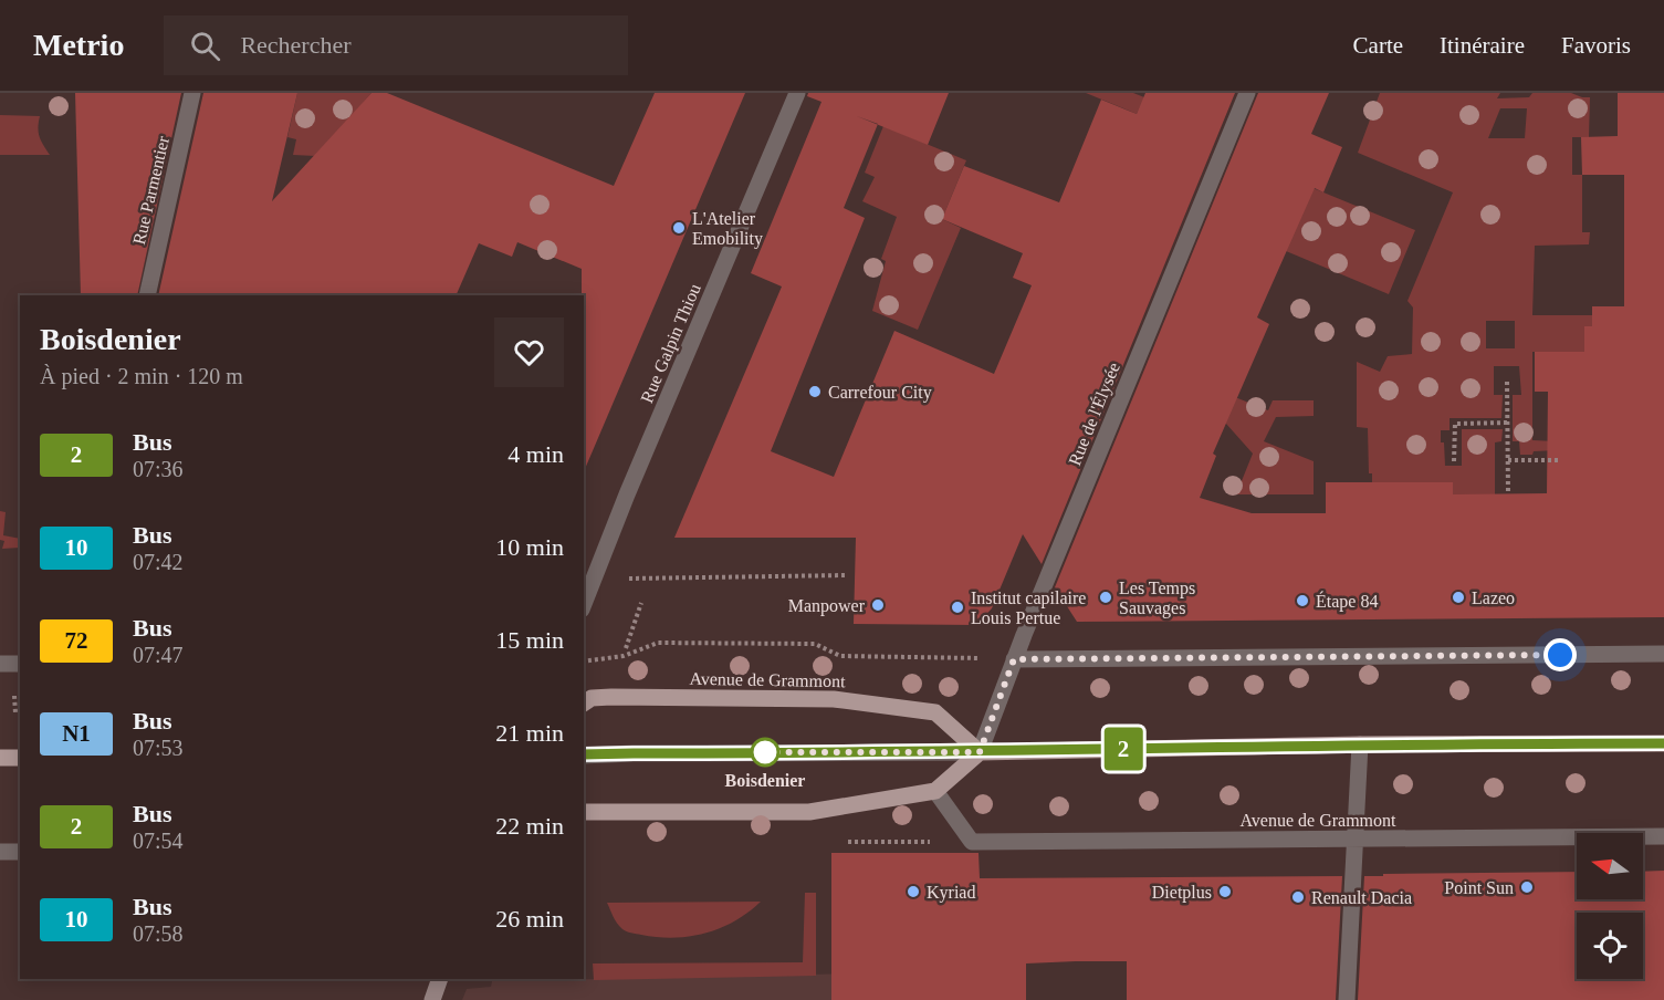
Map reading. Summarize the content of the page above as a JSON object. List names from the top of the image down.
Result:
{
  "streets": {
    "main road": ["Avenue de Grammont"],
    "street": ["Rue Parmentier", "Rue Galpin Thiou", "Rue de l'Élysée"]
  },
  "crossings": [
    ["Rue de l'Élysée", "Avenue de Grammont"]
  ],
  "places": [
    "L'Atelier Emobility",
    "Carrefour City",
    "Les Temps Sauvages",
    "Lazeo",
    "Étape 84",
    "Manpower",
    "Institut capilaire Louis Pertue",
    "Boisdenier",
    "Point Sun",
    "Kyriad",
    "Dietplus",
    "Renault Dacia"
  ],
  "lines": ["bus line 2"],
  "north": "left",
  "page": {
    "header": "Metrio",
    "search": "Rechercher",
    "nav": ["Carte", "Itinéraire", "Favoris"],
    "on_map": "2",
    "heading": ["Boisdenier", "À pied · 2 min · 120 m"],
    "list": [
      {
        "mark": "2",
        "name": "Bus",
        "note": "07:36",
        "value": "4 min"
      },
      {
        "mark": "10",
        "name": "Bus",
        "note": "07:42",
        "value": "10 min"
      },
      {
        "mark": "72",
        "name": "Bus",
        "note": "07:47",
        "value": "15 min"
      },
      {
        "mark": "N1",
        "name": "Bus",
        "note": "07:53",
        "value": "21 min"
      },
      {
        "mark": "2",
        "name": "Bus",
        "note": "07:54",
        "value": "22 min"
      },
      {
        "mark": "10",
        "name": "Bus",
        "note": "07:58",
        "value": "26 min"
      }
    ]
  }
}
